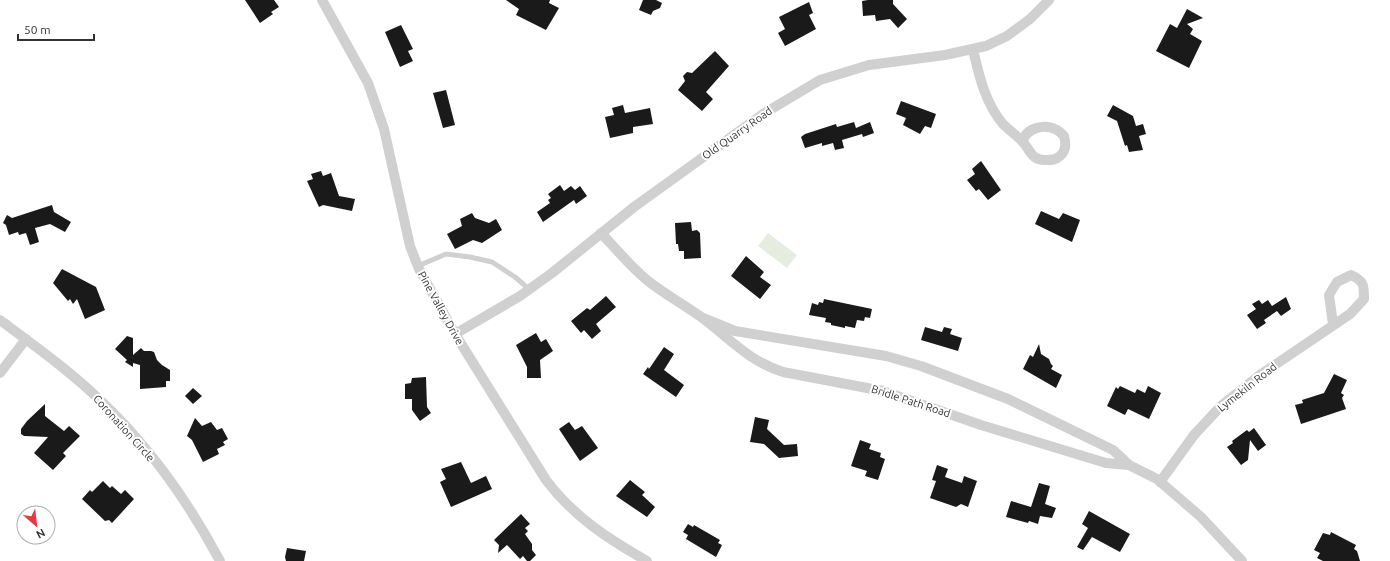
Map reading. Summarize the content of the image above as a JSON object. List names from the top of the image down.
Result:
{
  "streets": {
    "street": [
      "Old Quarry Road",
      "Pine Valley Drive",
      "Lymekiln Road",
      "Bridle Path Road",
      "Coronation Circle"
    ]
  },
  "crossings": [
    ["Old Quarry Road", "Pine Valley Drive"],
    ["Old Quarry Road", "Bridle Path Road"],
    ["Lymekiln Road", "Bridle Path Road"]
  ],
  "scale_bar": "50 m",
  "north": "bottom right"
}
